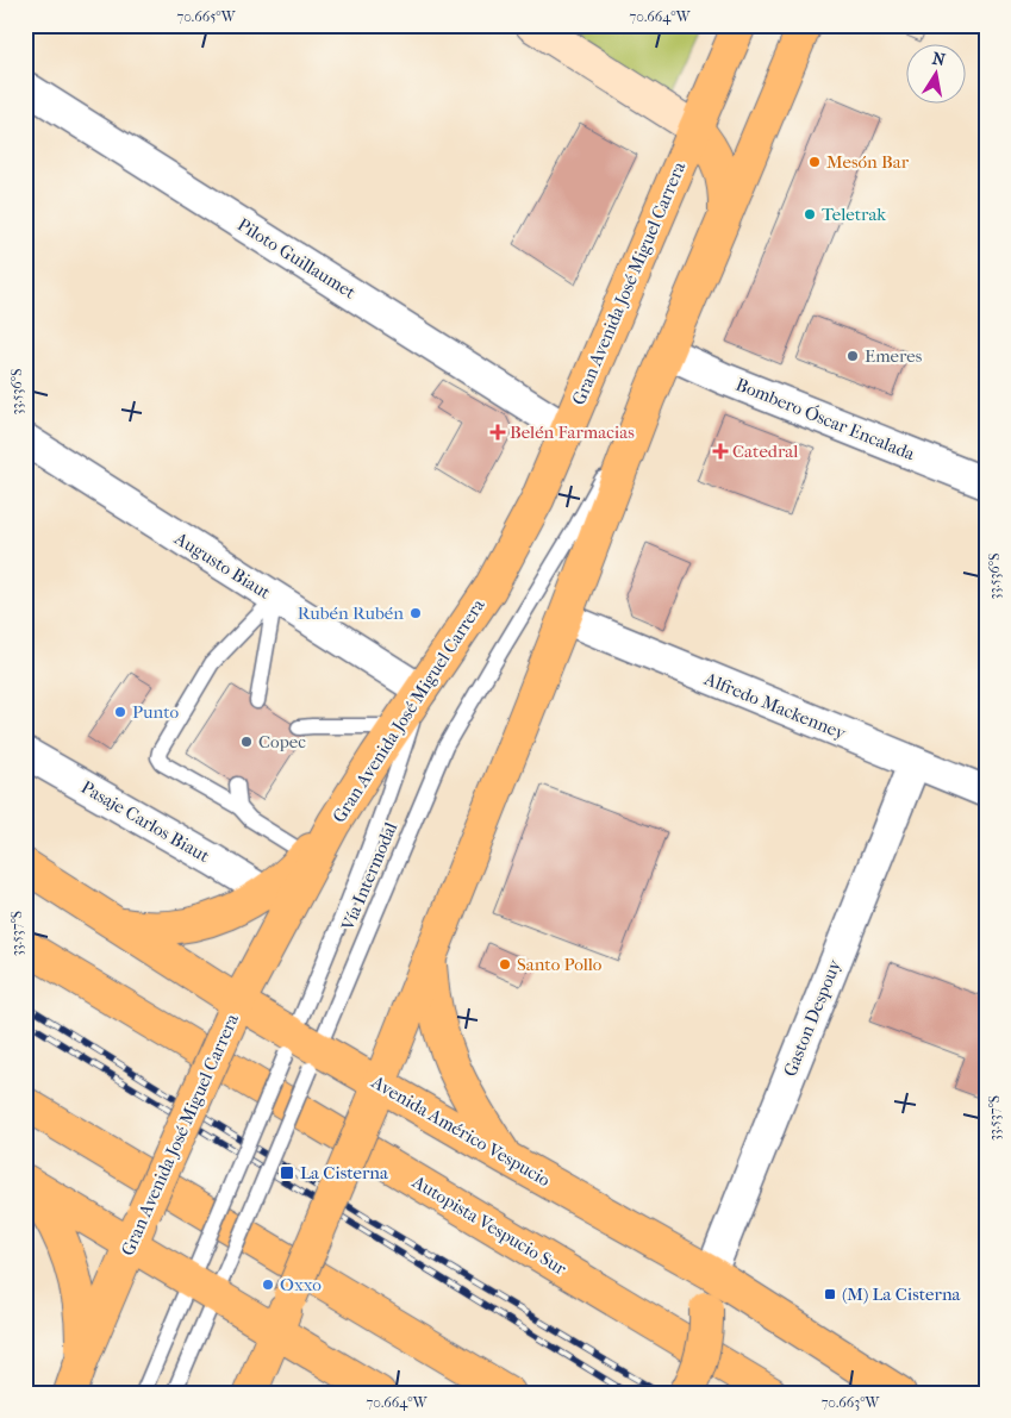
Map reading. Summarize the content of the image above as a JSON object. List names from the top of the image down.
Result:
{
  "streets": {
    "main road": ["Gran Avenida José Miguel Carrera", "Avenida Américo Vespucio", "Autopista Vespucio Sur"],
    "street": [
      "Piloto Guillaumet",
      "Bombero Óscar Encalada",
      "Augusto Biaut",
      "Alfredo Mackenney",
      "Pasaje Carlos Biaut",
      "Gaston Despouy"
    ],
    "lane": ["Vía Intermodal"]
  },
  "crossings": [
    ["Piloto Guillaumet", "Gran Avenida José Miguel Carrera"],
    ["Gran Avenida José Miguel Carrera", "Augusto Biaut"],
    ["Gran Avenida José Miguel Carrera", "Vía Intermodal"],
    ["Gran Avenida José Miguel Carrera", "Avenida Américo Vespucio"],
    ["Augusto Biaut", "Vía Intermodal"],
    ["Alfredo Mackenney", "Gaston Despouy"],
    ["Vía Intermodal", "Avenida Américo Vespucio"],
    ["Gaston Despouy", "Avenida Américo Vespucio"]
  ],
  "places": {
    "other": [
      "Mesón Bar",
      "Teletrak",
      "Emeres",
      "Rubén Rubén",
      "Punto",
      "Copec",
      "Santo Pollo",
      "Oxxo"
    ],
    "health": ["Belén Farmacias", "Catedral"],
    "transit": ["La Cisterna", "(M) La Cisterna"]
  },
  "north": "top",
  "coordinates": [
    "70.665°W",
    "70.664°W",
    "33.536°S",
    "33.537°S",
    "70.663°W"
  ]
}
